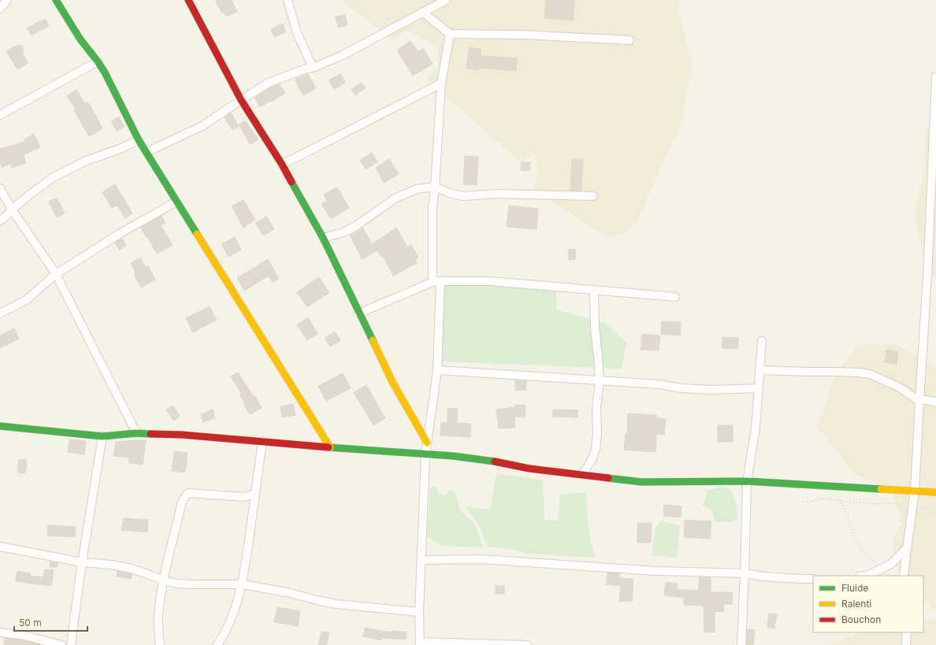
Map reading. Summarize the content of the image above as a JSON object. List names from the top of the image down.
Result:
{
  "legend": ["Fluide", "Ralenti", "Bouchon"],
  "scale_bar": "50 m"
}
